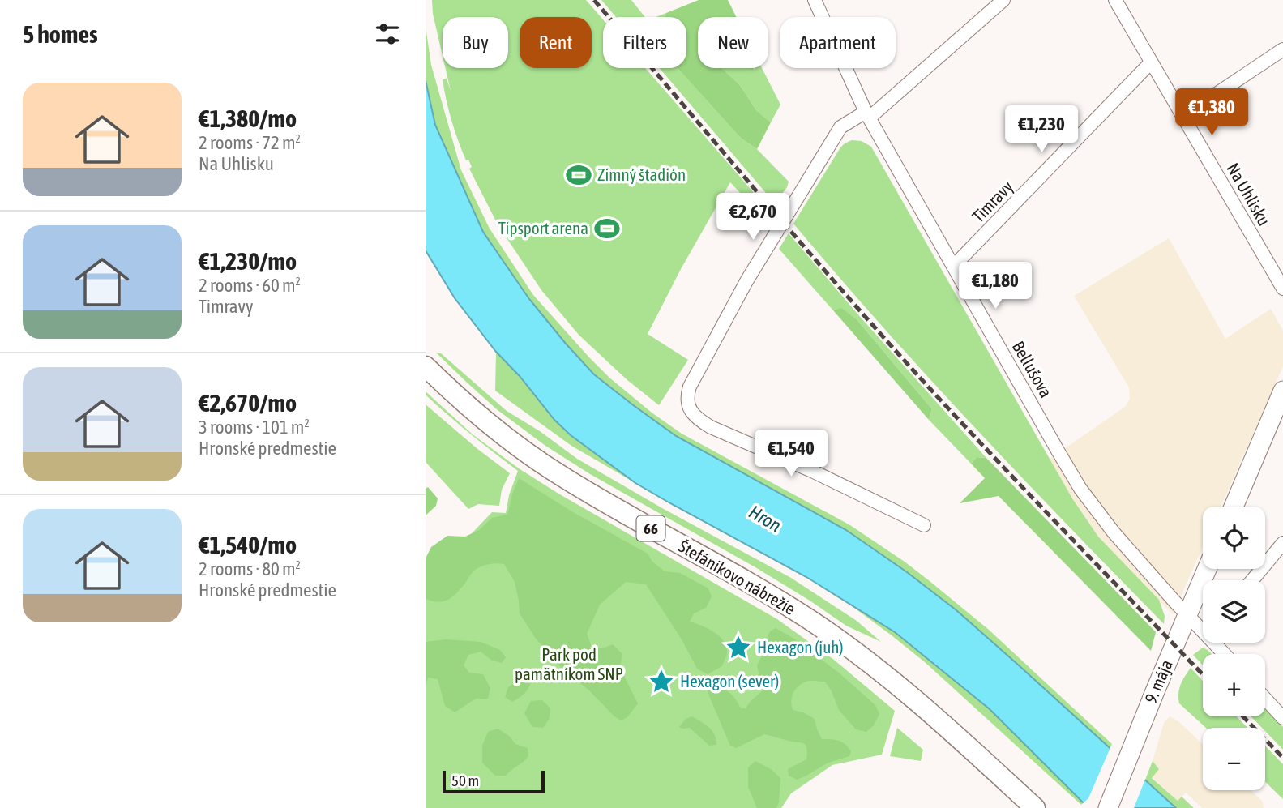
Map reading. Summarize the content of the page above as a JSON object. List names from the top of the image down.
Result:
{
  "streets": {
    "main road": ["66", "Štefánikovo nábrežie", "9. mája"],
    "street": ["Na Uhlisku", "Timravy", "Bellušova"]
  },
  "crossings": [
    ["Na Uhlisku", "Timravy"],
    ["Timravy", "Bellušova"],
    ["Bellušova", "9. mája"]
  ],
  "water": ["Hron"],
  "parks": ["Park pod pamätníkom SNP"],
  "places": {
    "sports": ["Zimný štadión", "Tipsport arena"],
    "place": ["Hexagon (juh)", "Hexagon (sever)"]
  },
  "scale_bar": "50 m",
  "page": {
    "heading": "5 homes",
    "chip": [
      "Buy",
      "Rent",
      "Filters",
      "New",
      "Apartment"
    ],
    "list": [
      {
        "name": "€1,380/mo",
        "note": "2 rooms · 72 m² · Na Uhlisku"
      },
      {
        "name": "€1,230/mo",
        "note": "2 rooms · 60 m² · Timravy"
      },
      {
        "name": "€2,670/mo",
        "note": "3 rooms · 101 m² · Hronské predmestie"
      },
      {
        "name": "€1,540/mo",
        "note": "2 rooms · 80 m² · Hronské predmestie"
      }
    ],
    "price": [
      "€1,380",
      "€1,230",
      "€2,670",
      "€1,180",
      "€1,540"
    ],
    "map_buttons": ["+", "−"],
    "scale": "50 m"
  }
}
